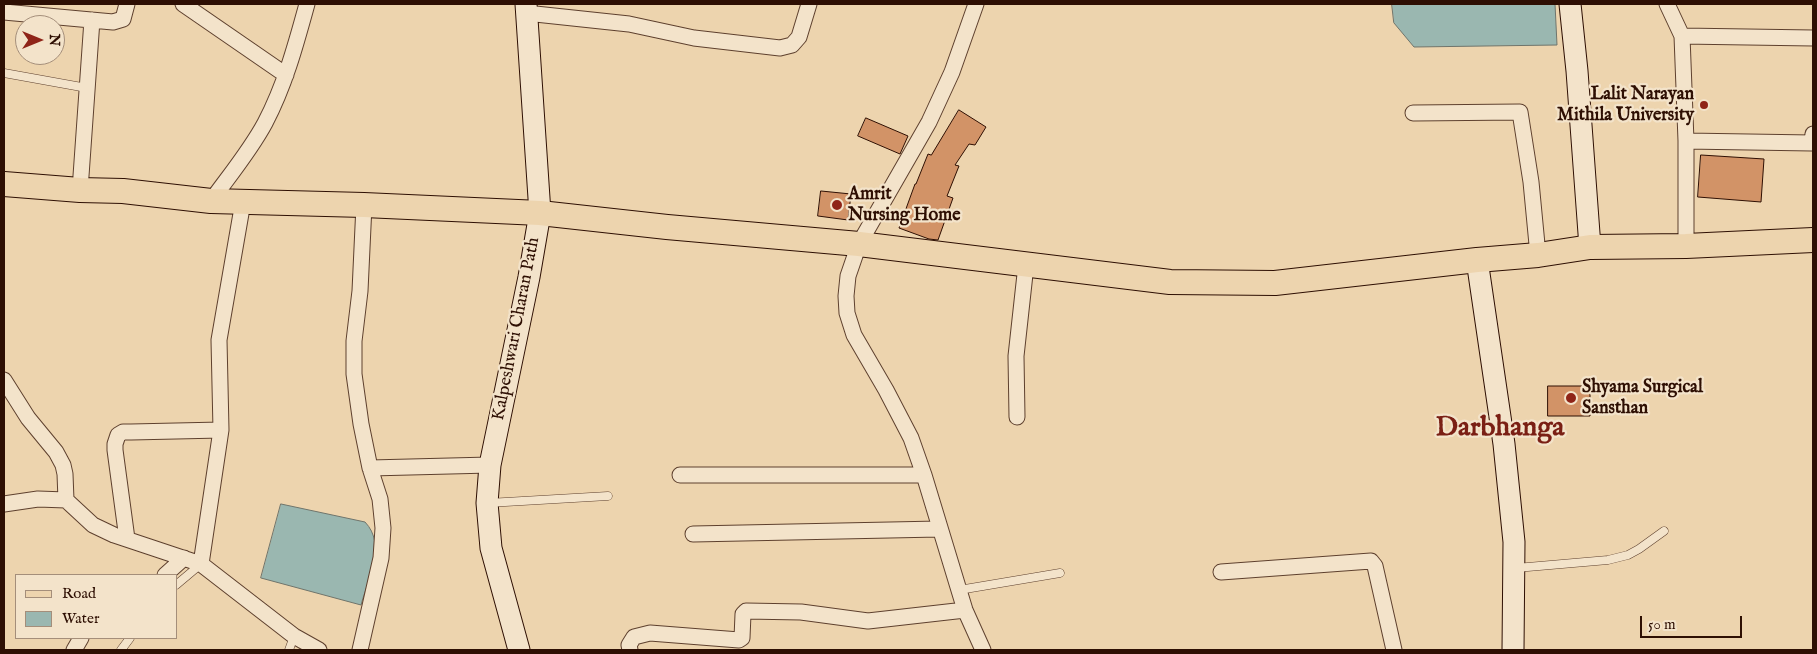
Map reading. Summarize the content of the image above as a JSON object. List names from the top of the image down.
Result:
{
  "streets": {
    "street": ["Kalpeshwari Charan Path"]
  },
  "districts": ["Darbhanga"],
  "places": ["Lalit Narayan Mithila University", "Amrit Nursing Home", "Shyama Surgical Sansthan"],
  "legend": ["Road", "Water"],
  "scale_bar": "50 m",
  "north": "right"
}
